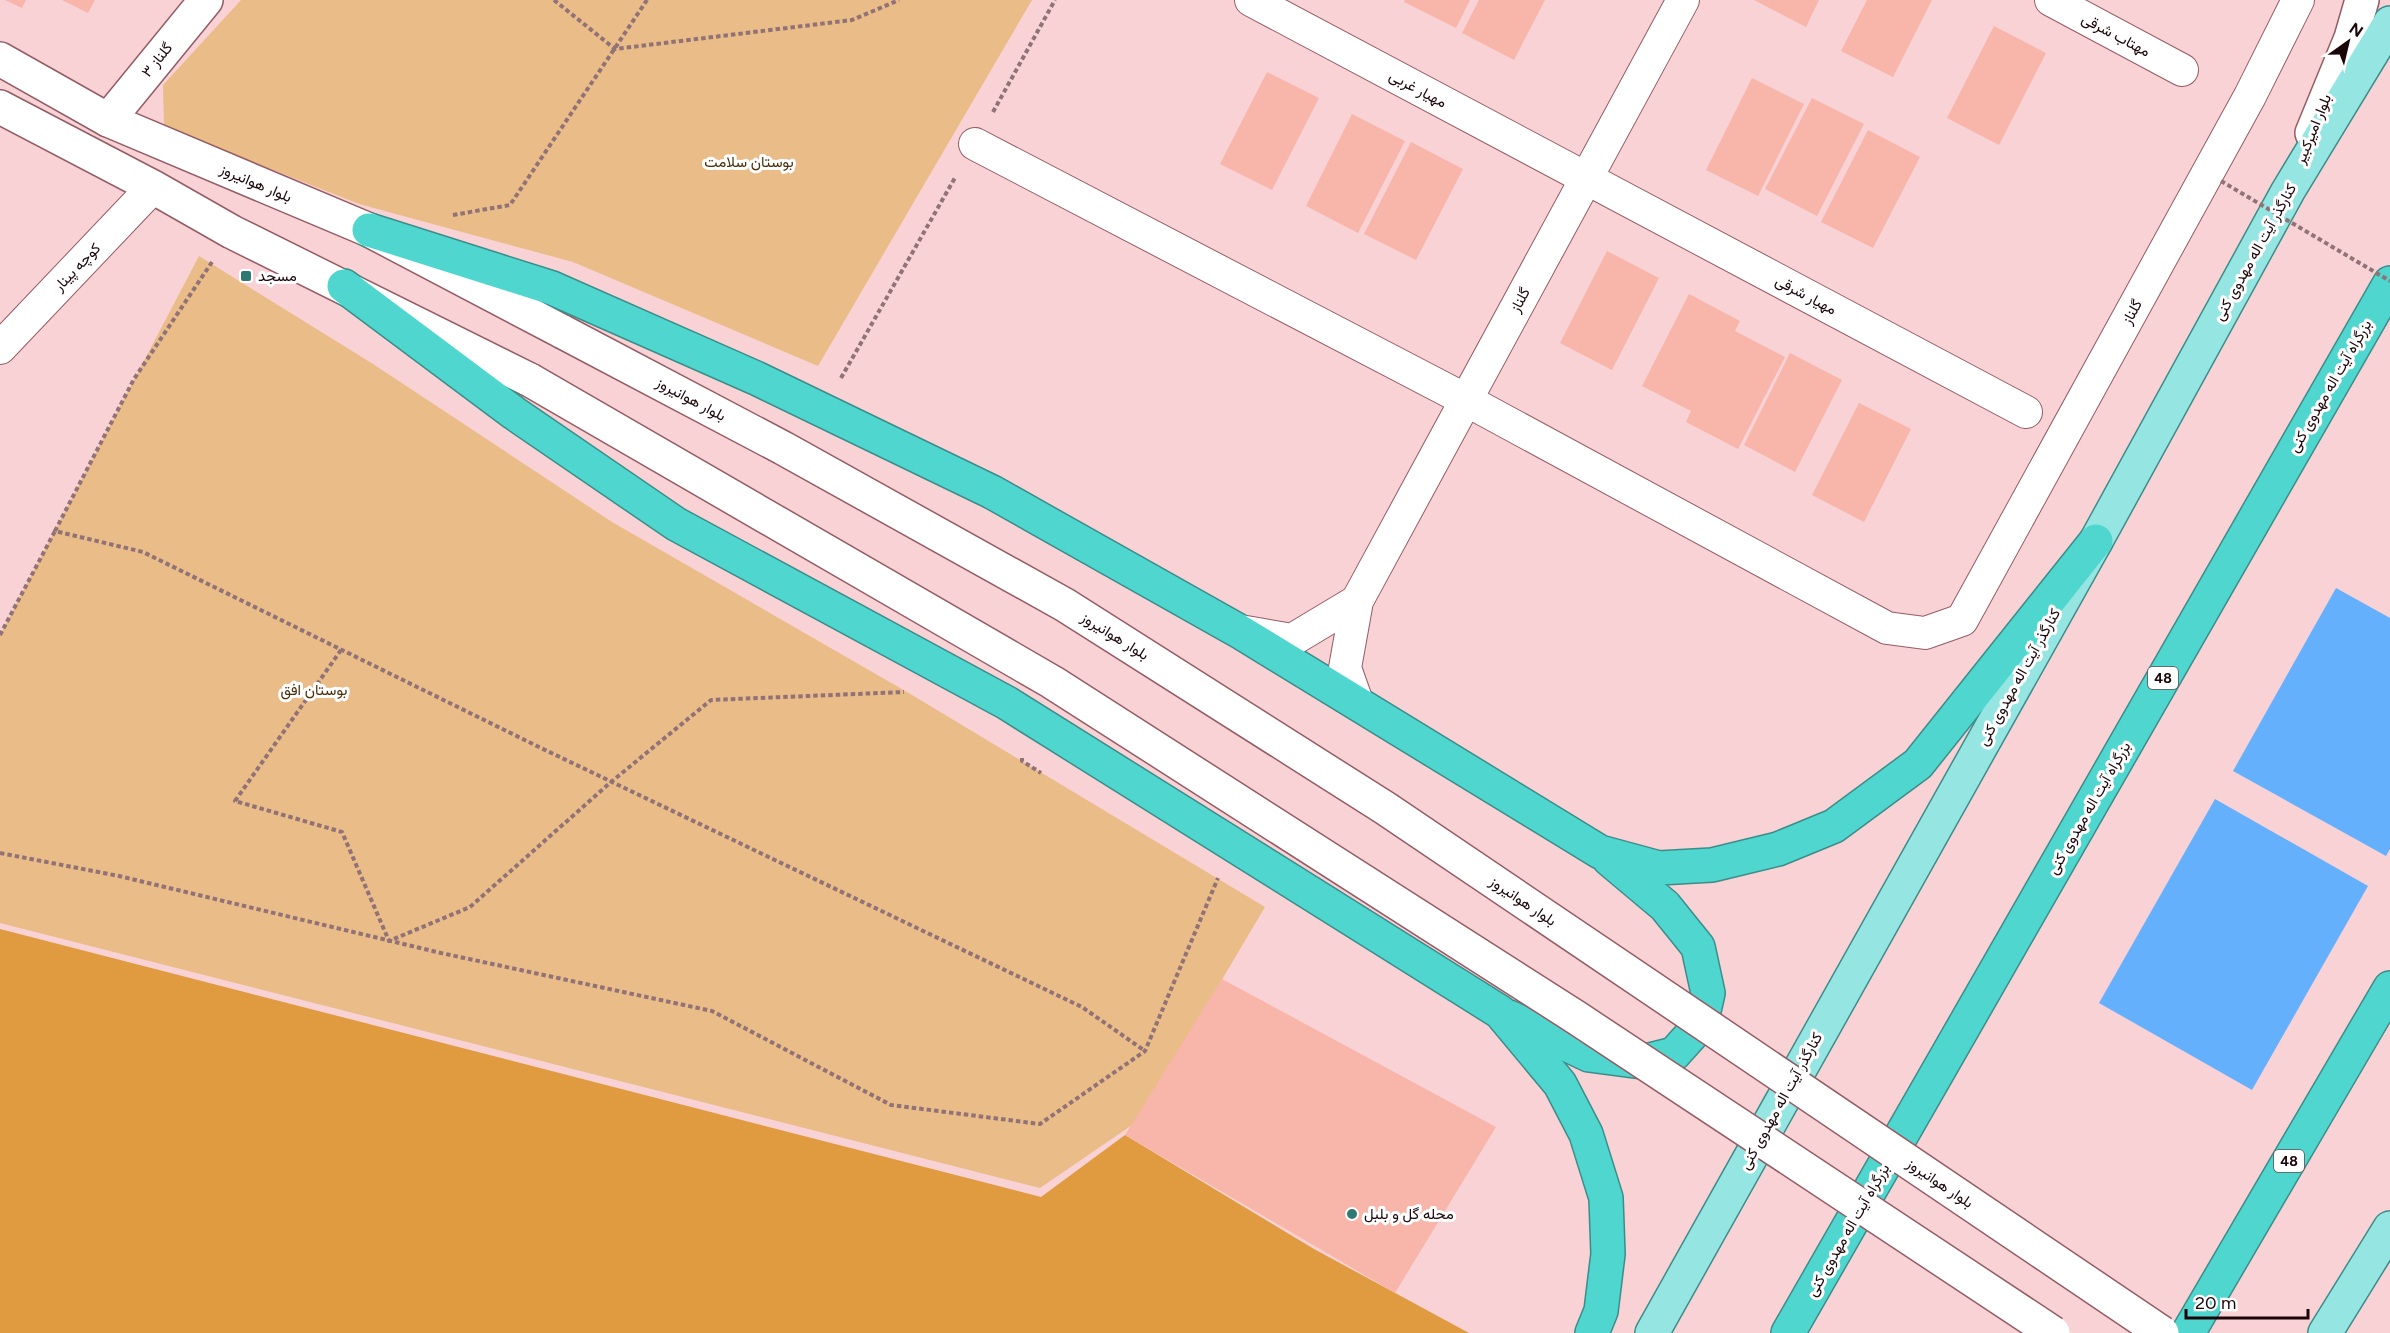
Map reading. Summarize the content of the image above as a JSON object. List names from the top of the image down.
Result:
{
  "streets": {
    "highway": ["بزرگراه آیت اله مهدوی کنی", "48"],
    "main road": [
      "گلناز ۳",
      "بلوار امیرکبیر",
      "بلوار هوانیروز",
      "کنارگذر آیت اله مهدوی کنی"
    ],
    "street": [
      "مهتاب شرقی",
      "مهیار غربی",
      "کوچه پینار",
      "مهیار شرقی",
      "گلناز"
    ]
  },
  "crossings": [
    ["گلناز ۳", "بلوار هوانیروز"],
    ["مهیار غربی", "مهیار شرقی"],
    ["مهیار غربی", "گلناز"],
    ["بلوار امیرکبیر", "کنارگذر آیت اله مهدوی کنی"],
    ["مهیار شرقی", "گلناز"]
  ],
  "parks": ["بوستان سلامت", "بوستان افق"],
  "places": {
    "transit": ["مسجد"],
    "other": ["محله گل و بلبل"]
  },
  "scale_bar": "20 m",
  "north": "top right"
}
